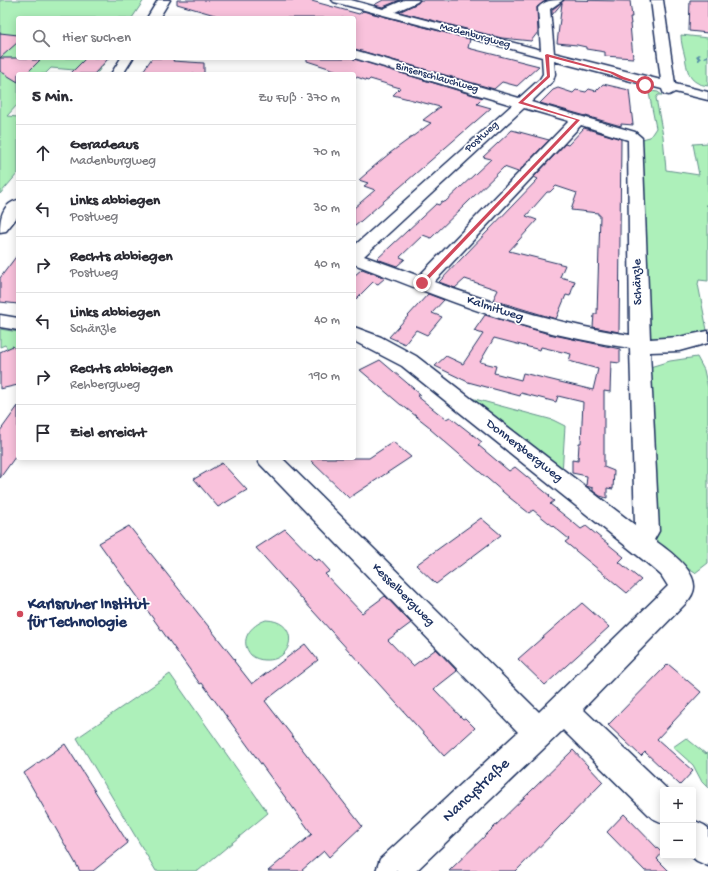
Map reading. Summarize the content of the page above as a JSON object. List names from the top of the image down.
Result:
{
  "streets": {
    "street": [
      "Madenburgweg",
      "Binsenschlauchweg",
      "Postweg",
      "Schänzle",
      "Kalmitweg",
      "Donnersbergweg",
      "Kesselbergweg",
      "Nancystraße"
    ]
  },
  "crossings": [
    ["Madenburgweg", "Postweg"],
    ["Binsenschlauchweg", "Postweg"],
    ["Binsenschlauchweg", "Schänzle"],
    ["Postweg", "Schänzle"],
    ["Schänzle", "Kalmitweg"],
    ["Schänzle", "Donnersbergweg"],
    ["Donnersbergweg", "Nancystraße"],
    ["Kesselbergweg", "Nancystraße"]
  ],
  "places": ["Karlsruher Institut für Technologie"],
  "page": {
    "search": "Hier suchen",
    "heading": ["5 Min.", "Zu Fuß · 370 m"],
    "list": [
      ["Geradeaus", "Madenburgweg", "70 m"],
      ["Links abbiegen", "Postweg", "30 m"],
      ["Rechts abbiegen", "Postweg", "40 m"],
      ["Links abbiegen", "Schänzle", "40 m"],
      ["Rechts abbiegen", "Rehbergweg", "190 m"],
      "Ziel erreicht"
    ],
    "map_buttons": ["+", "−"]
  }
}
